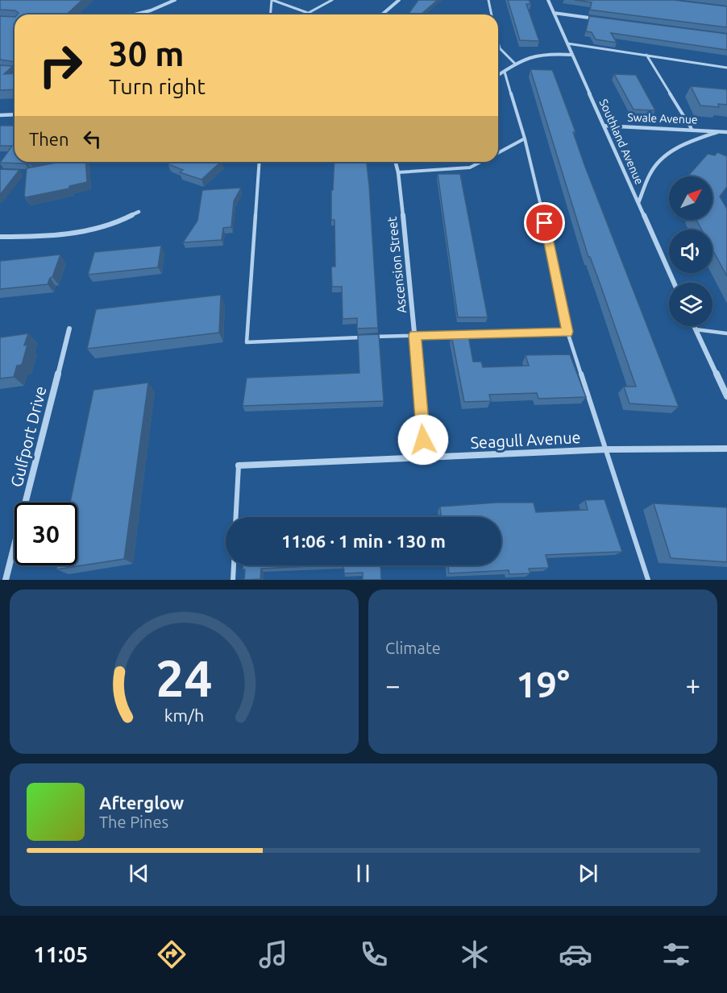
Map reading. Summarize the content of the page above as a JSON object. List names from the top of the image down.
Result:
{
  "streets": {
    "street": [
      "Swale Avenue",
      "Southland Avenue",
      "Ascension Street",
      "Gulfport Drive",
      "Seagull Avenue"
    ]
  },
  "crossings": [
    ["Swale Avenue", "Southland Avenue"],
    ["Ascension Street", "Seagull Avenue"]
  ],
  "north": "top right",
  "page": {
    "turn": ["30 m", "Turn right"],
    "then": "Then",
    "limit": "30",
    "trip": "11:06 · 1 min · 130 m",
    "tile": "Climate",
    "heat": ["−", "19°", "+"],
    "song": ["Afterglow", "The Pines"],
    "tabs": "11:05",
    "gauge": ["24", "km/h"]
  }
}
